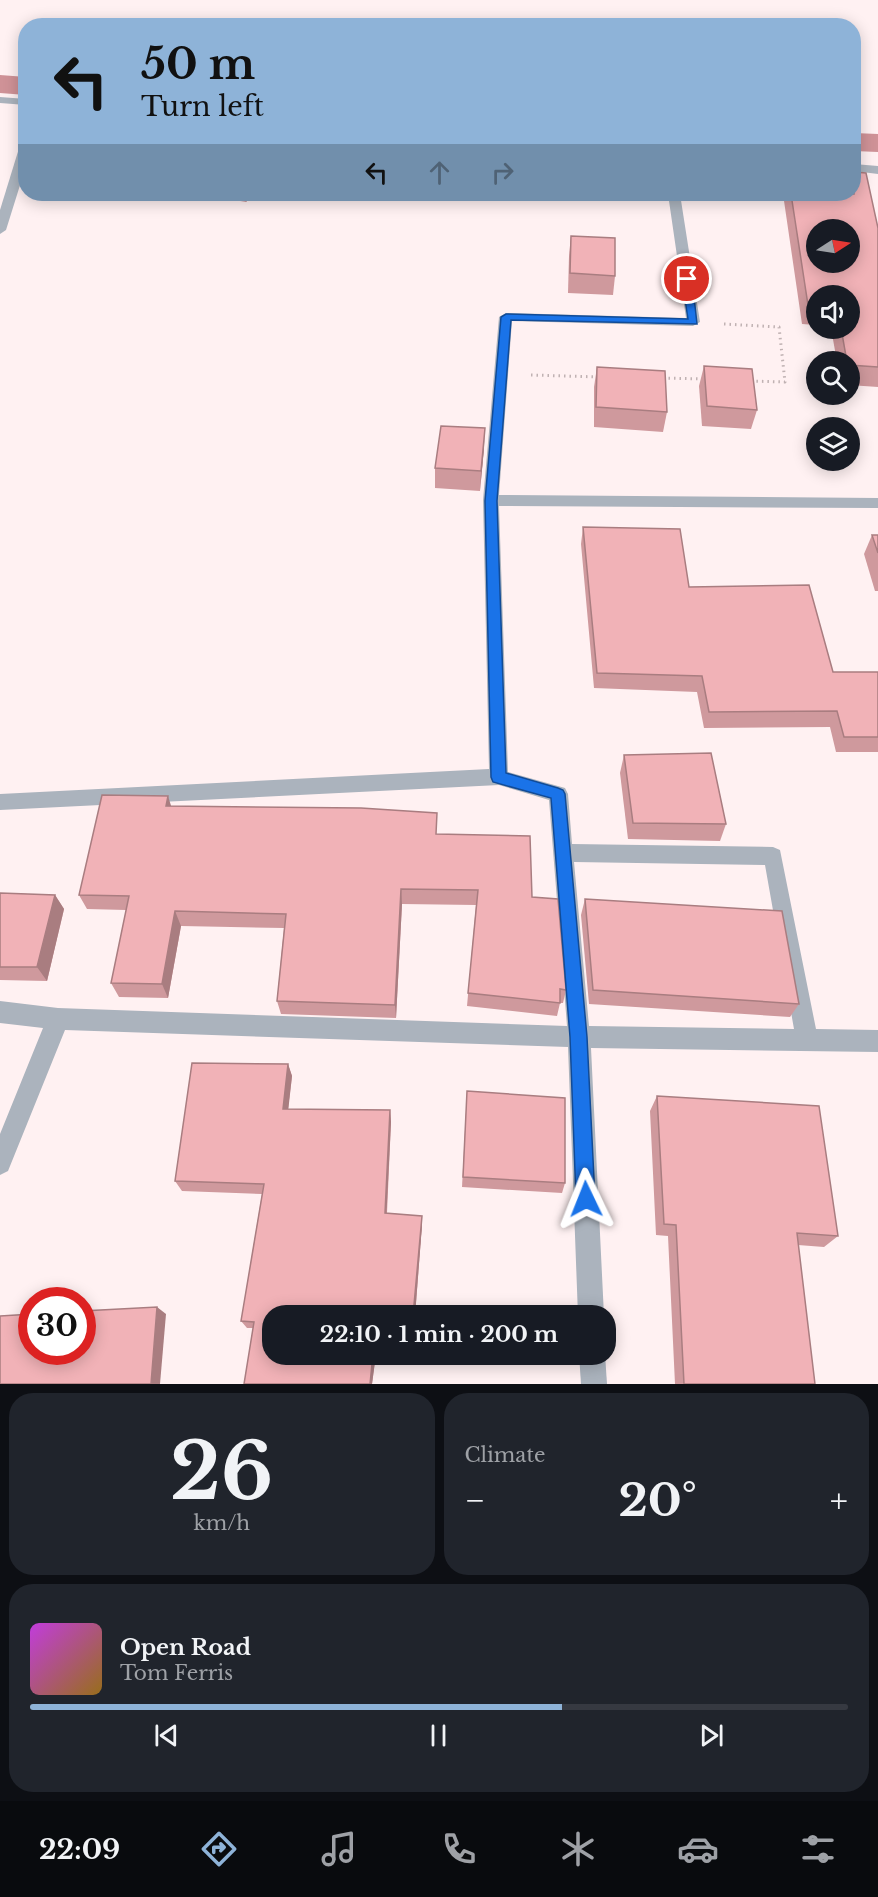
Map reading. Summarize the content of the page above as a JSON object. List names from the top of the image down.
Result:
{
  "north": "right",
  "page": {
    "turn": ["50 m", "Turn left"],
    "limit": "30",
    "trip": "22:10 · 1 min · 200 m",
    "tile": [
      ["26", "km/h"],
      "Climate"
    ],
    "heat": ["−", "20°", "+"],
    "song": ["Open Road", "Tom Ferris"],
    "tabs": "22:09"
  }
}
